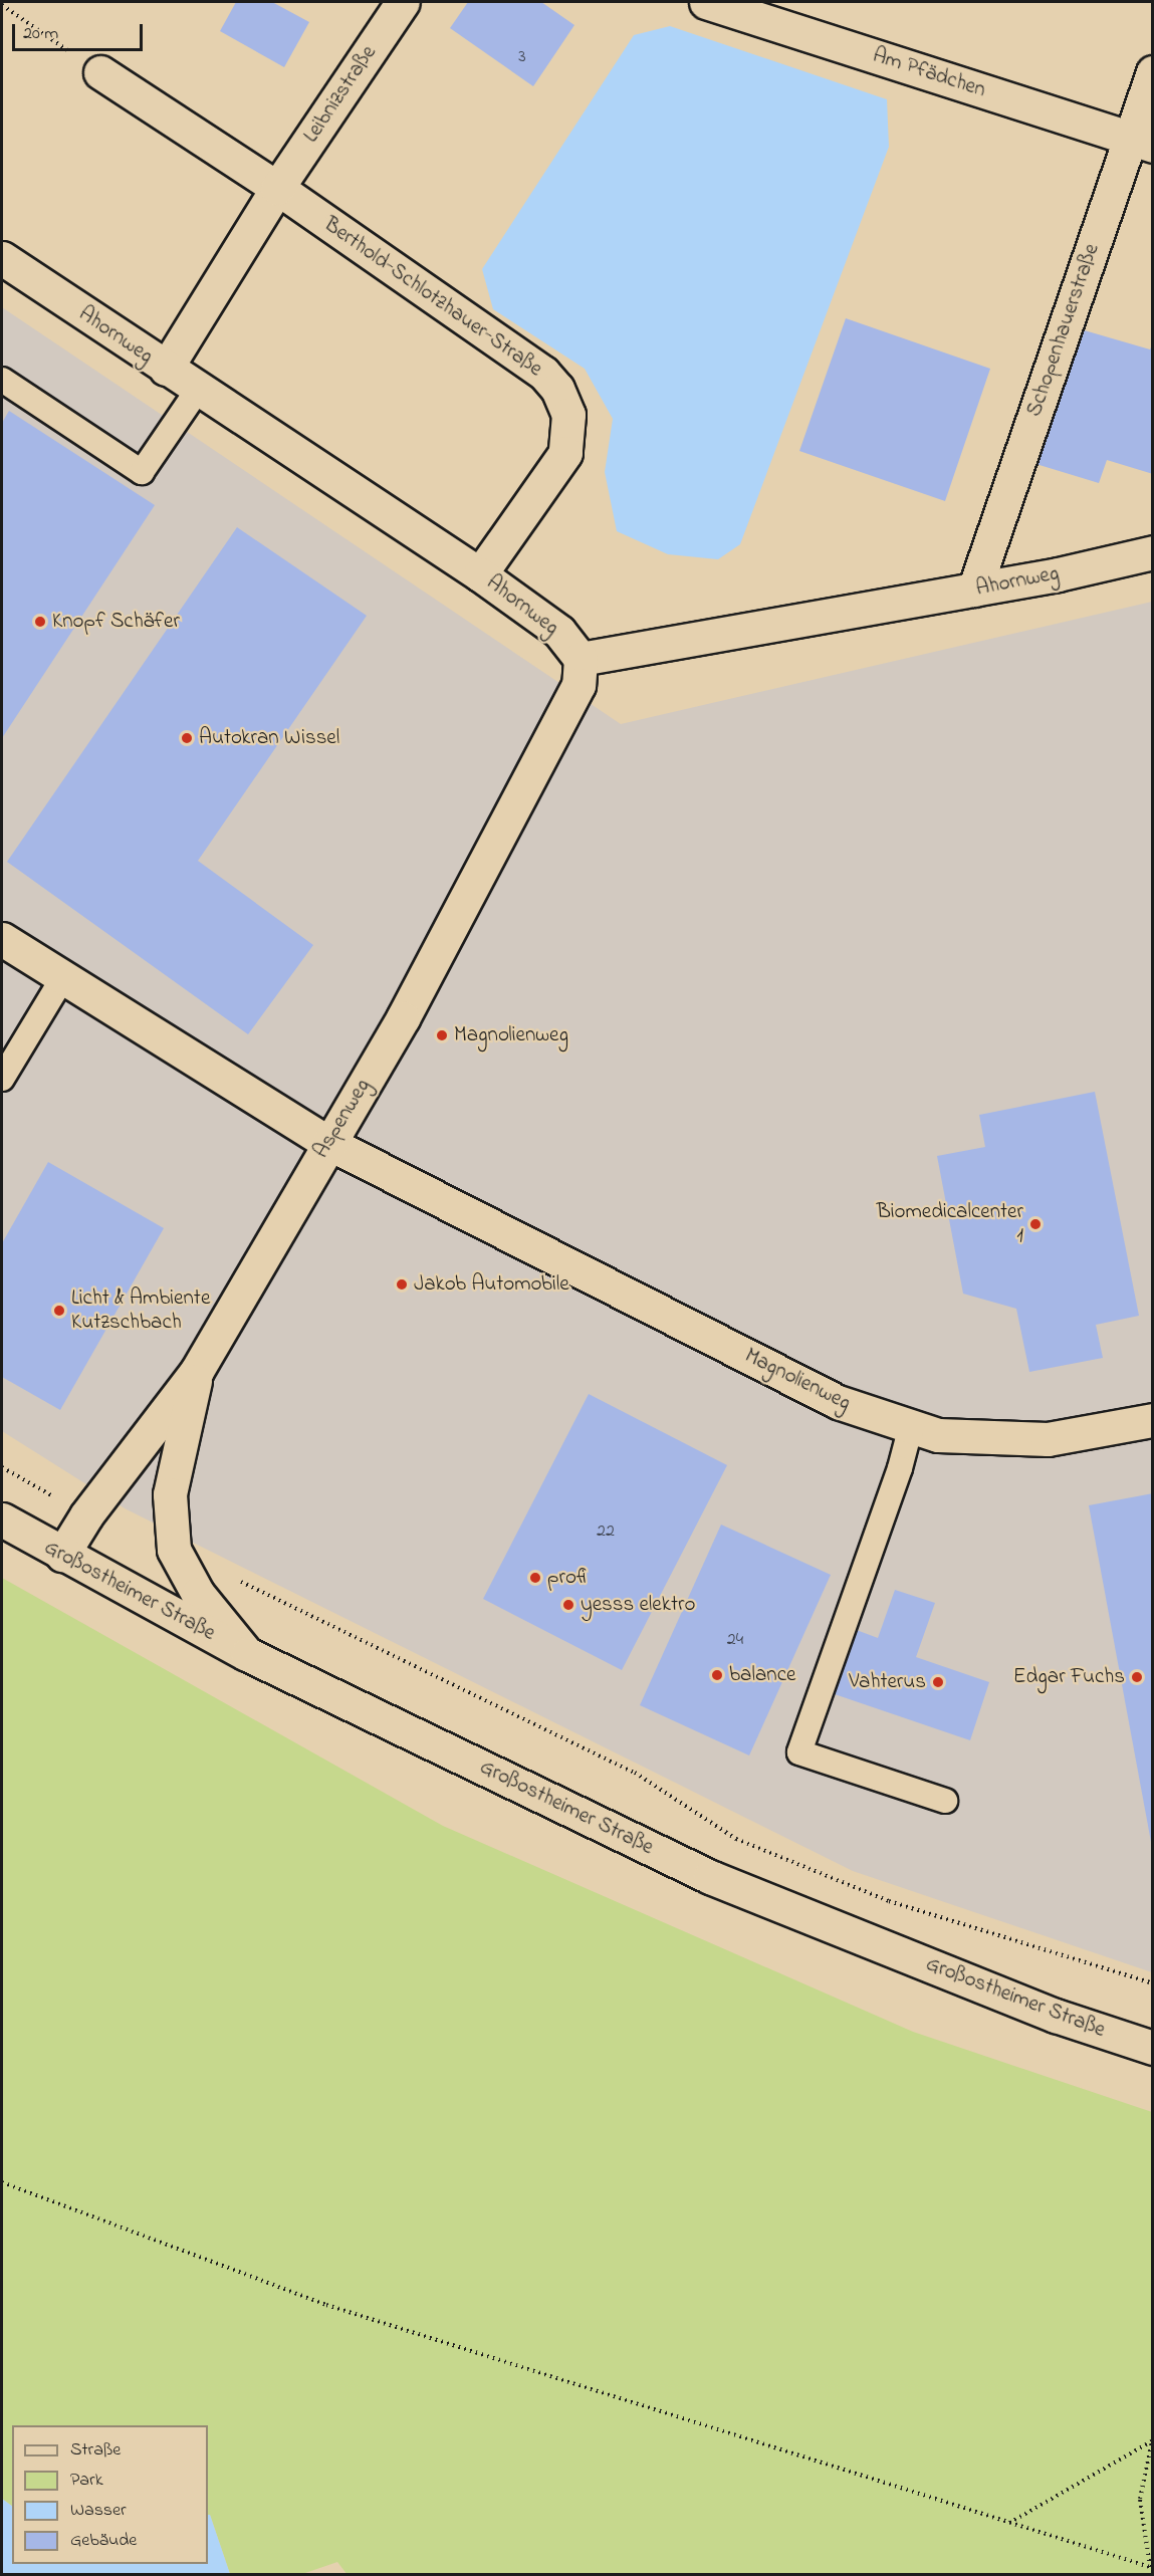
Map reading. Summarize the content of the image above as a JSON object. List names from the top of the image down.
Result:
{
  "streets": {
    "street": [
      "Am Pfädchen",
      "Leibnizstraße",
      "Berthold-Schlotzhauer-Straße",
      "Schopenhauerstraße",
      "Ahornweg",
      "Aspenweg",
      "Magnolienweg",
      "Großostheimer Straße"
    ]
  },
  "crossings": [
    ["Am Pfädchen", "Schopenhauerstraße"],
    ["Leibnizstraße", "Berthold-Schlotzhauer-Straße"],
    ["Leibnizstraße", "Ahornweg"],
    ["Berthold-Schlotzhauer-Straße", "Ahornweg"],
    ["Schopenhauerstraße", "Ahornweg"],
    ["Ahornweg", "Aspenweg"],
    ["Aspenweg", "Magnolienweg"],
    ["Aspenweg", "Großostheimer Straße"]
  ],
  "places": [
    "Knopf Schäfer",
    "Autokran Wissel",
    "Magnolienweg",
    "Biomedicalcenter 1",
    "Jakob Automobile",
    "Licht & Ambiente Kutzschbach",
    "profi",
    "yesss elektro",
    "balance",
    "Edgar Fuchs",
    "Vahterus"
  ],
  "house_numbers": ["3", "22", "24"],
  "legend": [
    "Straße",
    "Park",
    "Wasser",
    "Gebäude"
  ],
  "scale_bar": "20 m"
}
